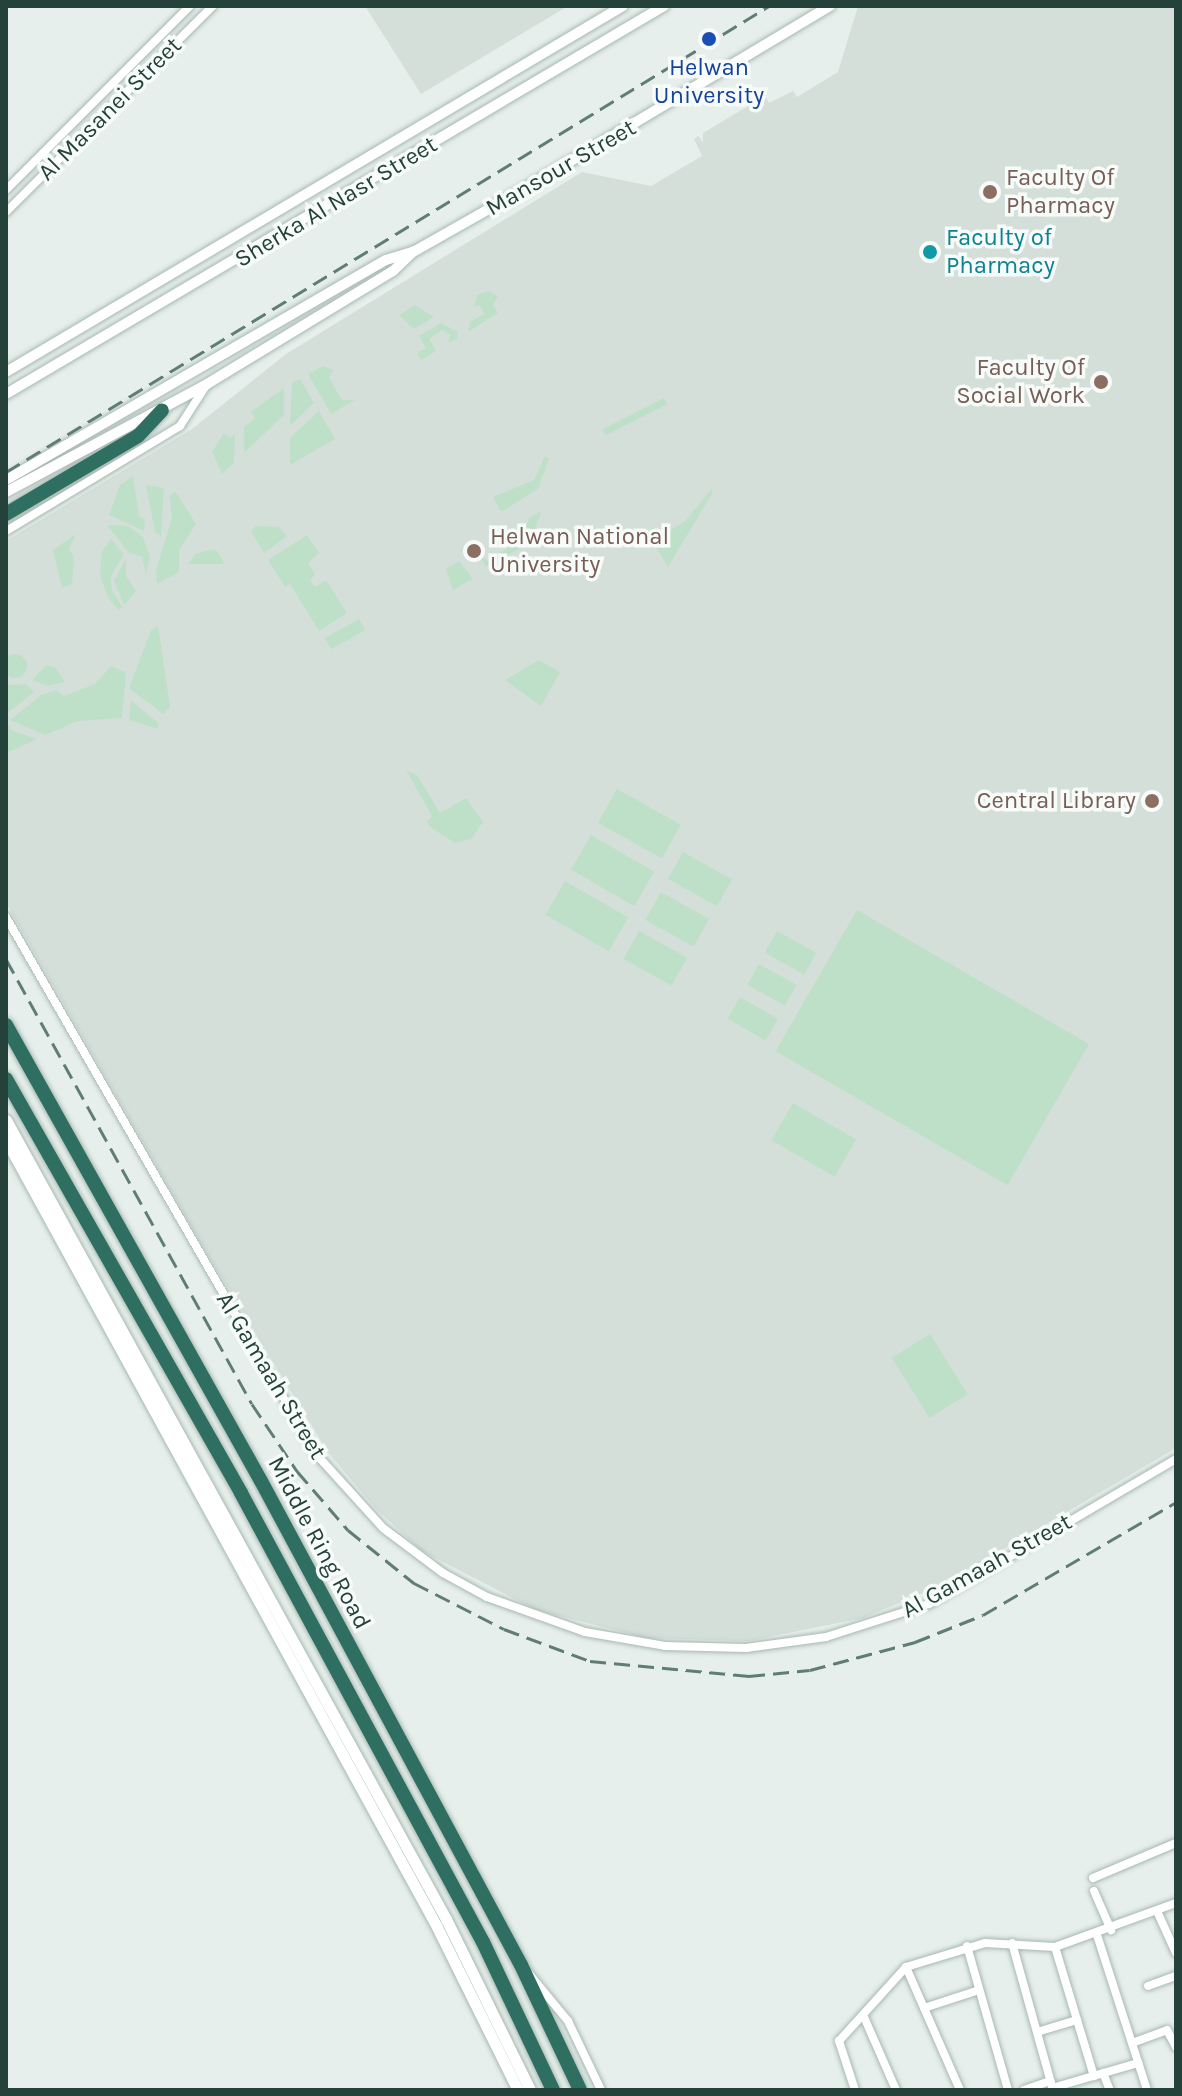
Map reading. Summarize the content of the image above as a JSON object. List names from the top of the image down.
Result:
{
  "streets": {
    "highway": ["Middle Ring Road"],
    "street": [
      "Al Masanei Street",
      "Mansour Street",
      "Sherka Al Nasr Street",
      "Al Gamaah Street"
    ]
  },
  "places": [
    "Helwan University",
    "Faculty Of Pharmacy",
    "Faculty of Pharmacy",
    "Faculty Of Social Work",
    "Helwan National University",
    "Central Library"
  ]
}
